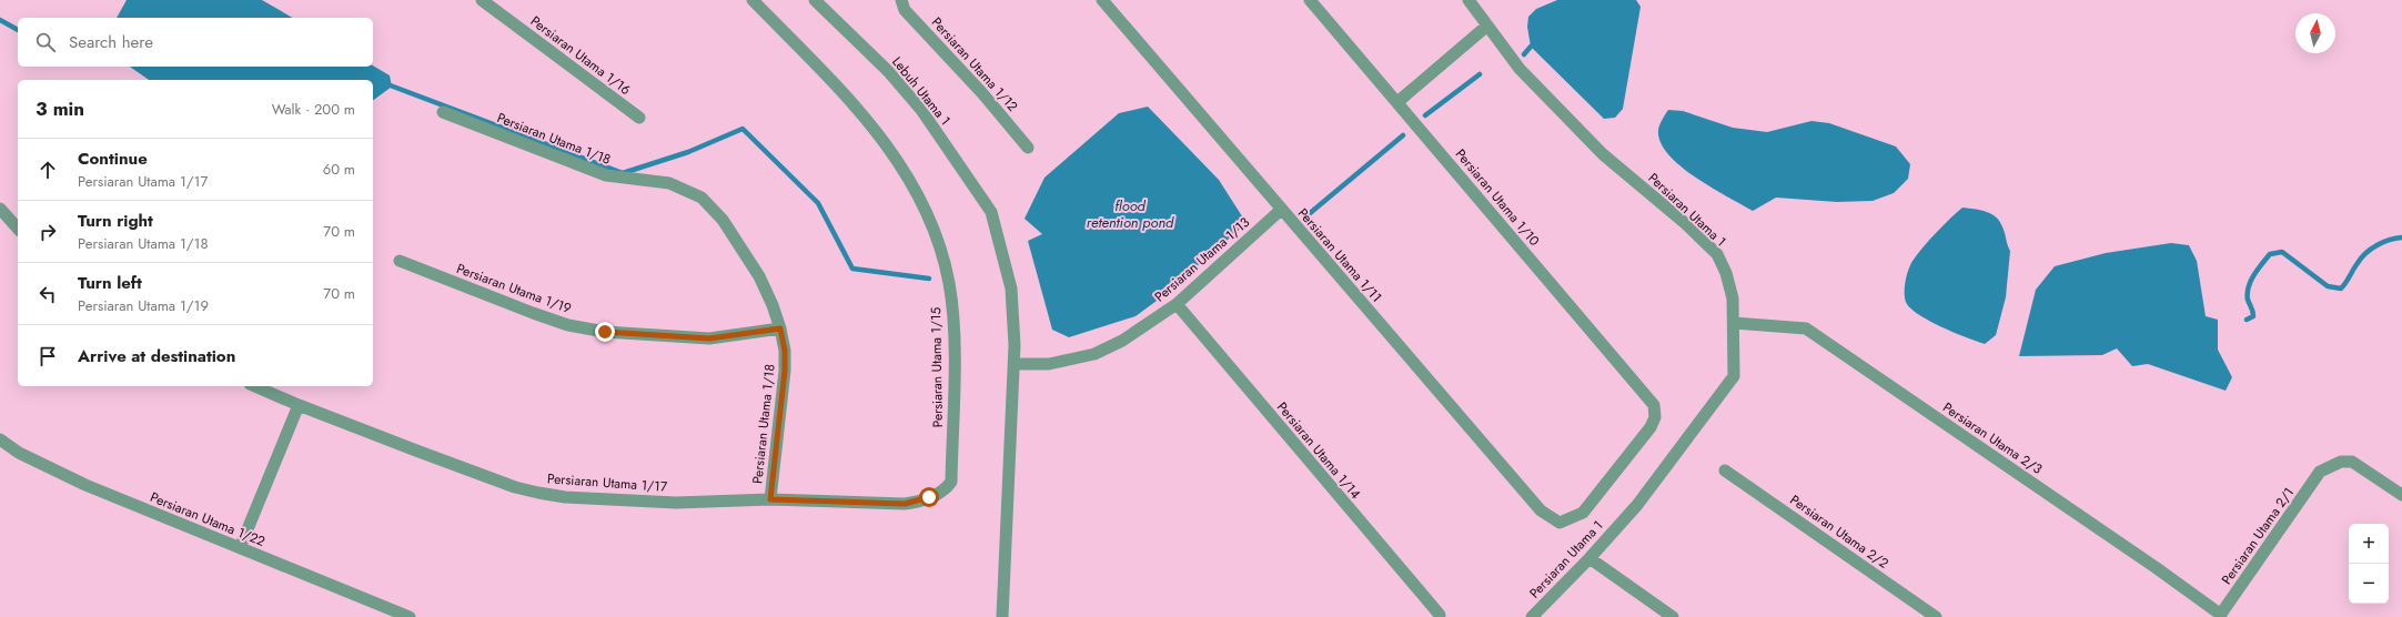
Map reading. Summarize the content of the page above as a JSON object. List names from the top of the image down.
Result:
{
  "streets": {
    "street": [
      "Persiaran Utama 1/16",
      "Persiaran Utama 1/12",
      "Lebuh Utama 1",
      "Persiaran Utama 1/18",
      "Persiaran Utama 1/10",
      "Persiaran Utama 1",
      "Persiaran Utama 1/11",
      "Persiaran Utama 1/13",
      "Persiaran Utama 1/19",
      "Persiaran Utama 1/15",
      "Persiaran Utama 2/3",
      "Persiaran Utama 1/14",
      "Persiaran Utama 1/17",
      "Persiaran Utama 1/22",
      "Persiaran Utama 2/2",
      "Persiaran Utama 2/1"
    ]
  },
  "crossings": [
    ["Lebuh Utama 1", "Persiaran Utama 1/13"],
    ["Persiaran Utama 1/18", "Persiaran Utama 1/19"],
    ["Persiaran Utama 1/18", "Persiaran Utama 1/17"],
    ["Persiaran Utama 1/10", "Persiaran Utama 1/11"],
    ["Persiaran Utama 1", "Persiaran Utama 2/3"],
    ["Persiaran Utama 1/11", "Persiaran Utama 1/13"],
    ["Persiaran Utama 1/13", "Persiaran Utama 1/14"],
    ["Persiaran Utama 1/15", "Persiaran Utama 1/17"],
    ["Persiaran Utama 2/3", "Persiaran Utama 2/1"]
  ],
  "water": ["flood retention pond"],
  "north": "top",
  "page": {
    "search": "Search here",
    "heading": ["3 min", "Walk · 200 m"],
    "list": [
      ["Continue", "Persiaran Utama 1/17", "60 m"],
      ["Turn right", "Persiaran Utama 1/18", "70 m"],
      ["Turn left", "Persiaran Utama 1/19", "70 m"],
      "Arrive at destination"
    ],
    "map_buttons": ["+", "−"]
  }
}
